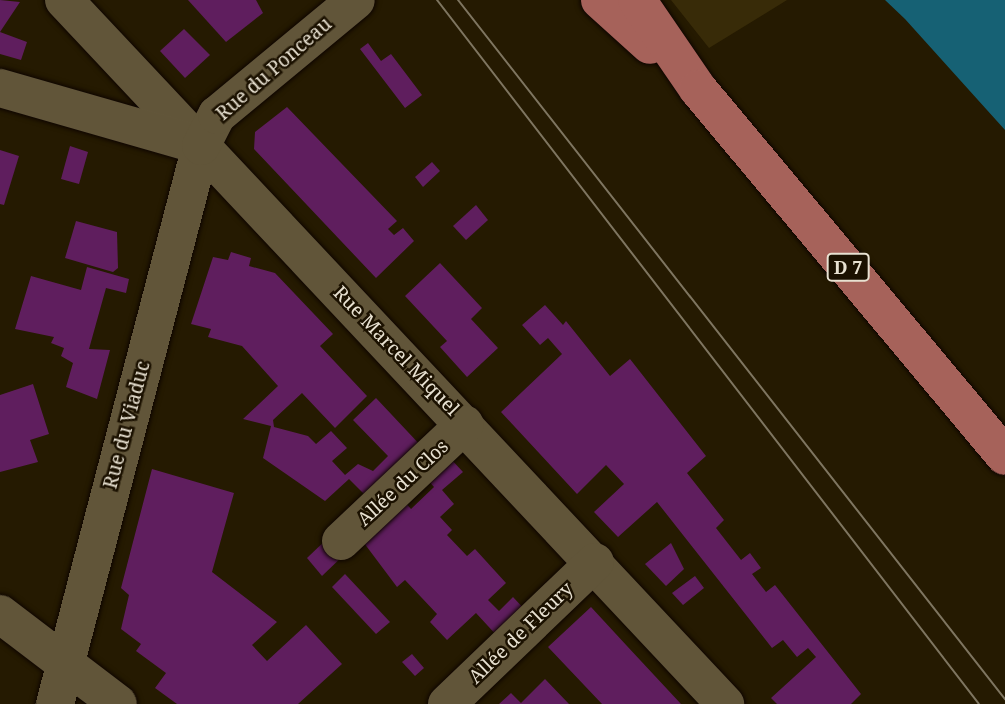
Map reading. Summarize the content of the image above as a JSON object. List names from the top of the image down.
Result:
{
  "streets": {
    "main road": ["D 7"],
    "street": [
      "Rue du Ponceau",
      "Rue Marcel Miquel",
      "Rue du Viaduc",
      "Allée du Clos",
      "Allée de Fleury"
    ]
  },
  "crossings": [
    ["Rue du Ponceau", "Rue Marcel Miquel"],
    ["Rue du Ponceau", "Rue du Viaduc"],
    ["Rue Marcel Miquel", "Rue du Viaduc"],
    ["Rue Marcel Miquel", "Allée du Clos"],
    ["Rue Marcel Miquel", "Allée de Fleury"]
  ]
}
